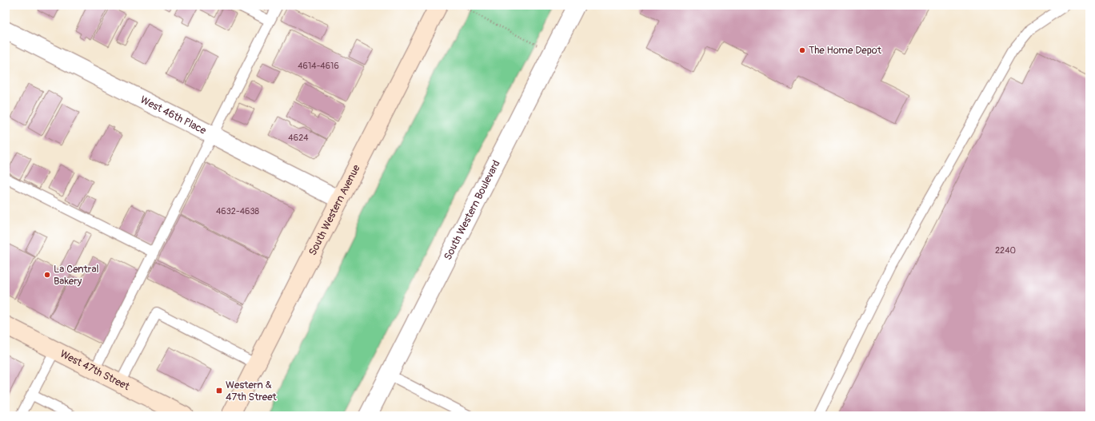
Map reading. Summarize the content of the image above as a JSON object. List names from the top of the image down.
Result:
{
  "streets": {
    "main road": ["South Western Avenue", "West 47th Street"],
    "street": ["West 46th Place", "South Western Boulevard"]
  },
  "crossings": [
    ["West 46th Place", "South Western Avenue"]
  ],
  "places": {
    "other": ["The Home Depot", "La Central Bakery"],
    "transit": ["Western & 47th Street"]
  },
  "house_numbers": [
    "4614-4616",
    "4624",
    "4632-4638",
    "2240"
  ]
}
